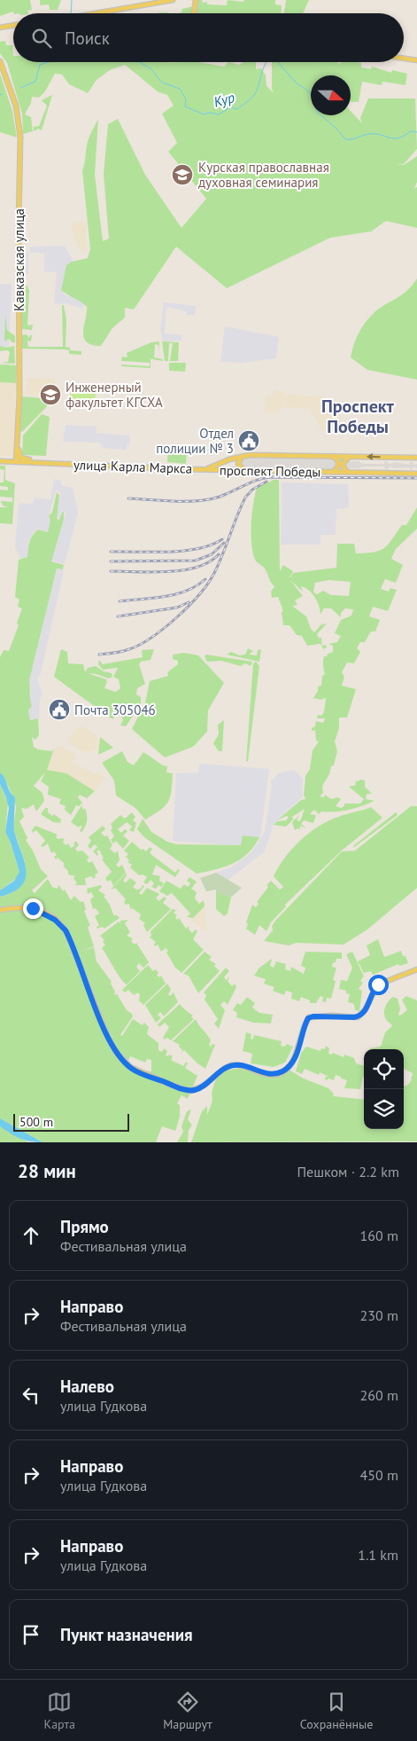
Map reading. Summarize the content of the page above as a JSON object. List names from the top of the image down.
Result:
{
  "streets": {
    "main road": ["Кавказская улица", "улица Карла Маркса", "проспект Победы"]
  },
  "crossings": [
    ["Кавказская улица", "улица Карла Маркса"],
    ["улица Карла Маркса", "проспект Победы"]
  ],
  "districts": ["Проспект Победы"],
  "water": ["Кур"],
  "places": {
    "school or university": ["Курская православная духовная семинария", "Инженерный факультет КГСХА"],
    "public building": ["Отдел полиции № 3", "Почта 305046"]
  },
  "scale_bar": "500 m",
  "north": "right",
  "page": {
    "search": "Поиск",
    "scale": "500 m",
    "heading": ["28 мин", "Пешком · 2.2 km"],
    "list": [
      ["Прямо", "Фестивальная улица", "160 m"],
      ["Направо", "Фестивальная улица", "230 m"],
      ["Налево", "улица Гудкова", "260 m"],
      ["Направо", "улица Гудкова", "450 m"],
      ["Направо", "улица Гудкова", "1.1 km"],
      "Пункт назначения"
    ],
    "nav": ["Карта", "Маршрут", "Сохранённые"]
  }
}
